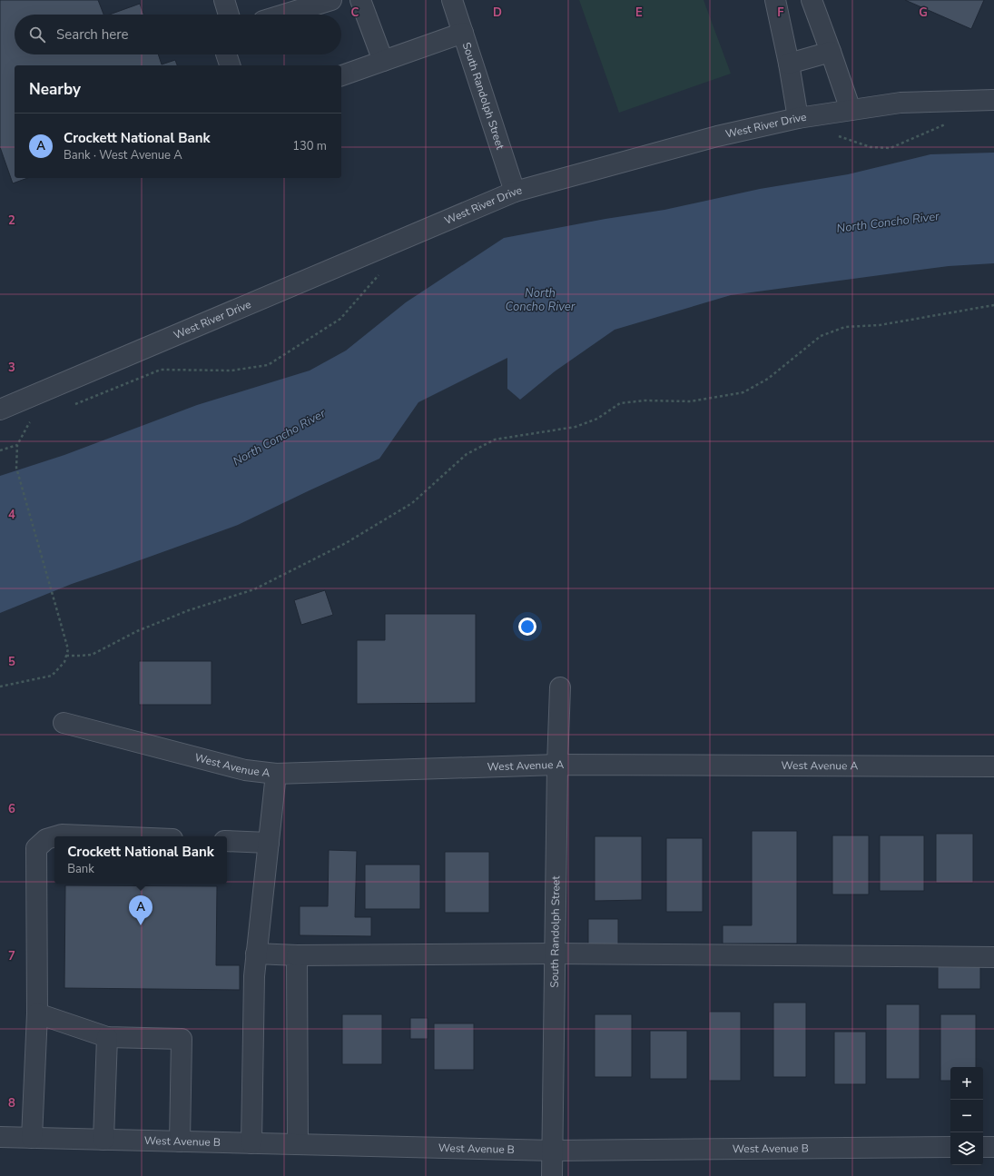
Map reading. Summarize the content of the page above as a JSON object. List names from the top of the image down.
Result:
{
  "streets": {
    "street": [
      "South Randolph Street",
      "West River Drive",
      "West Avenue A",
      "West Avenue B"
    ]
  },
  "crossings": [
    ["South Randolph Street", "West River Drive"],
    ["South Randolph Street", "West Avenue A"],
    ["South Randolph Street", "West Avenue B"]
  ],
  "water": ["North Concho River"],
  "page": {
    "search": "Search here",
    "heading": "Nearby",
    "list": [
      {
        "mark": "A",
        "name": "Crockett National Bank",
        "note": "Bank · West Avenue A",
        "value": "130 m"
      }
    ],
    "popup": ["Crockett National Bank", "Bank"],
    "pins": "A",
    "map_buttons": ["+", "−"]
  },
  "grid": {
    "columns": [
      "C",
      "D",
      "E",
      "F",
      "G"
    ],
    "rows": [
      "2",
      "3",
      "4",
      "5",
      "6",
      "7",
      "8"
    ]
  }
}
